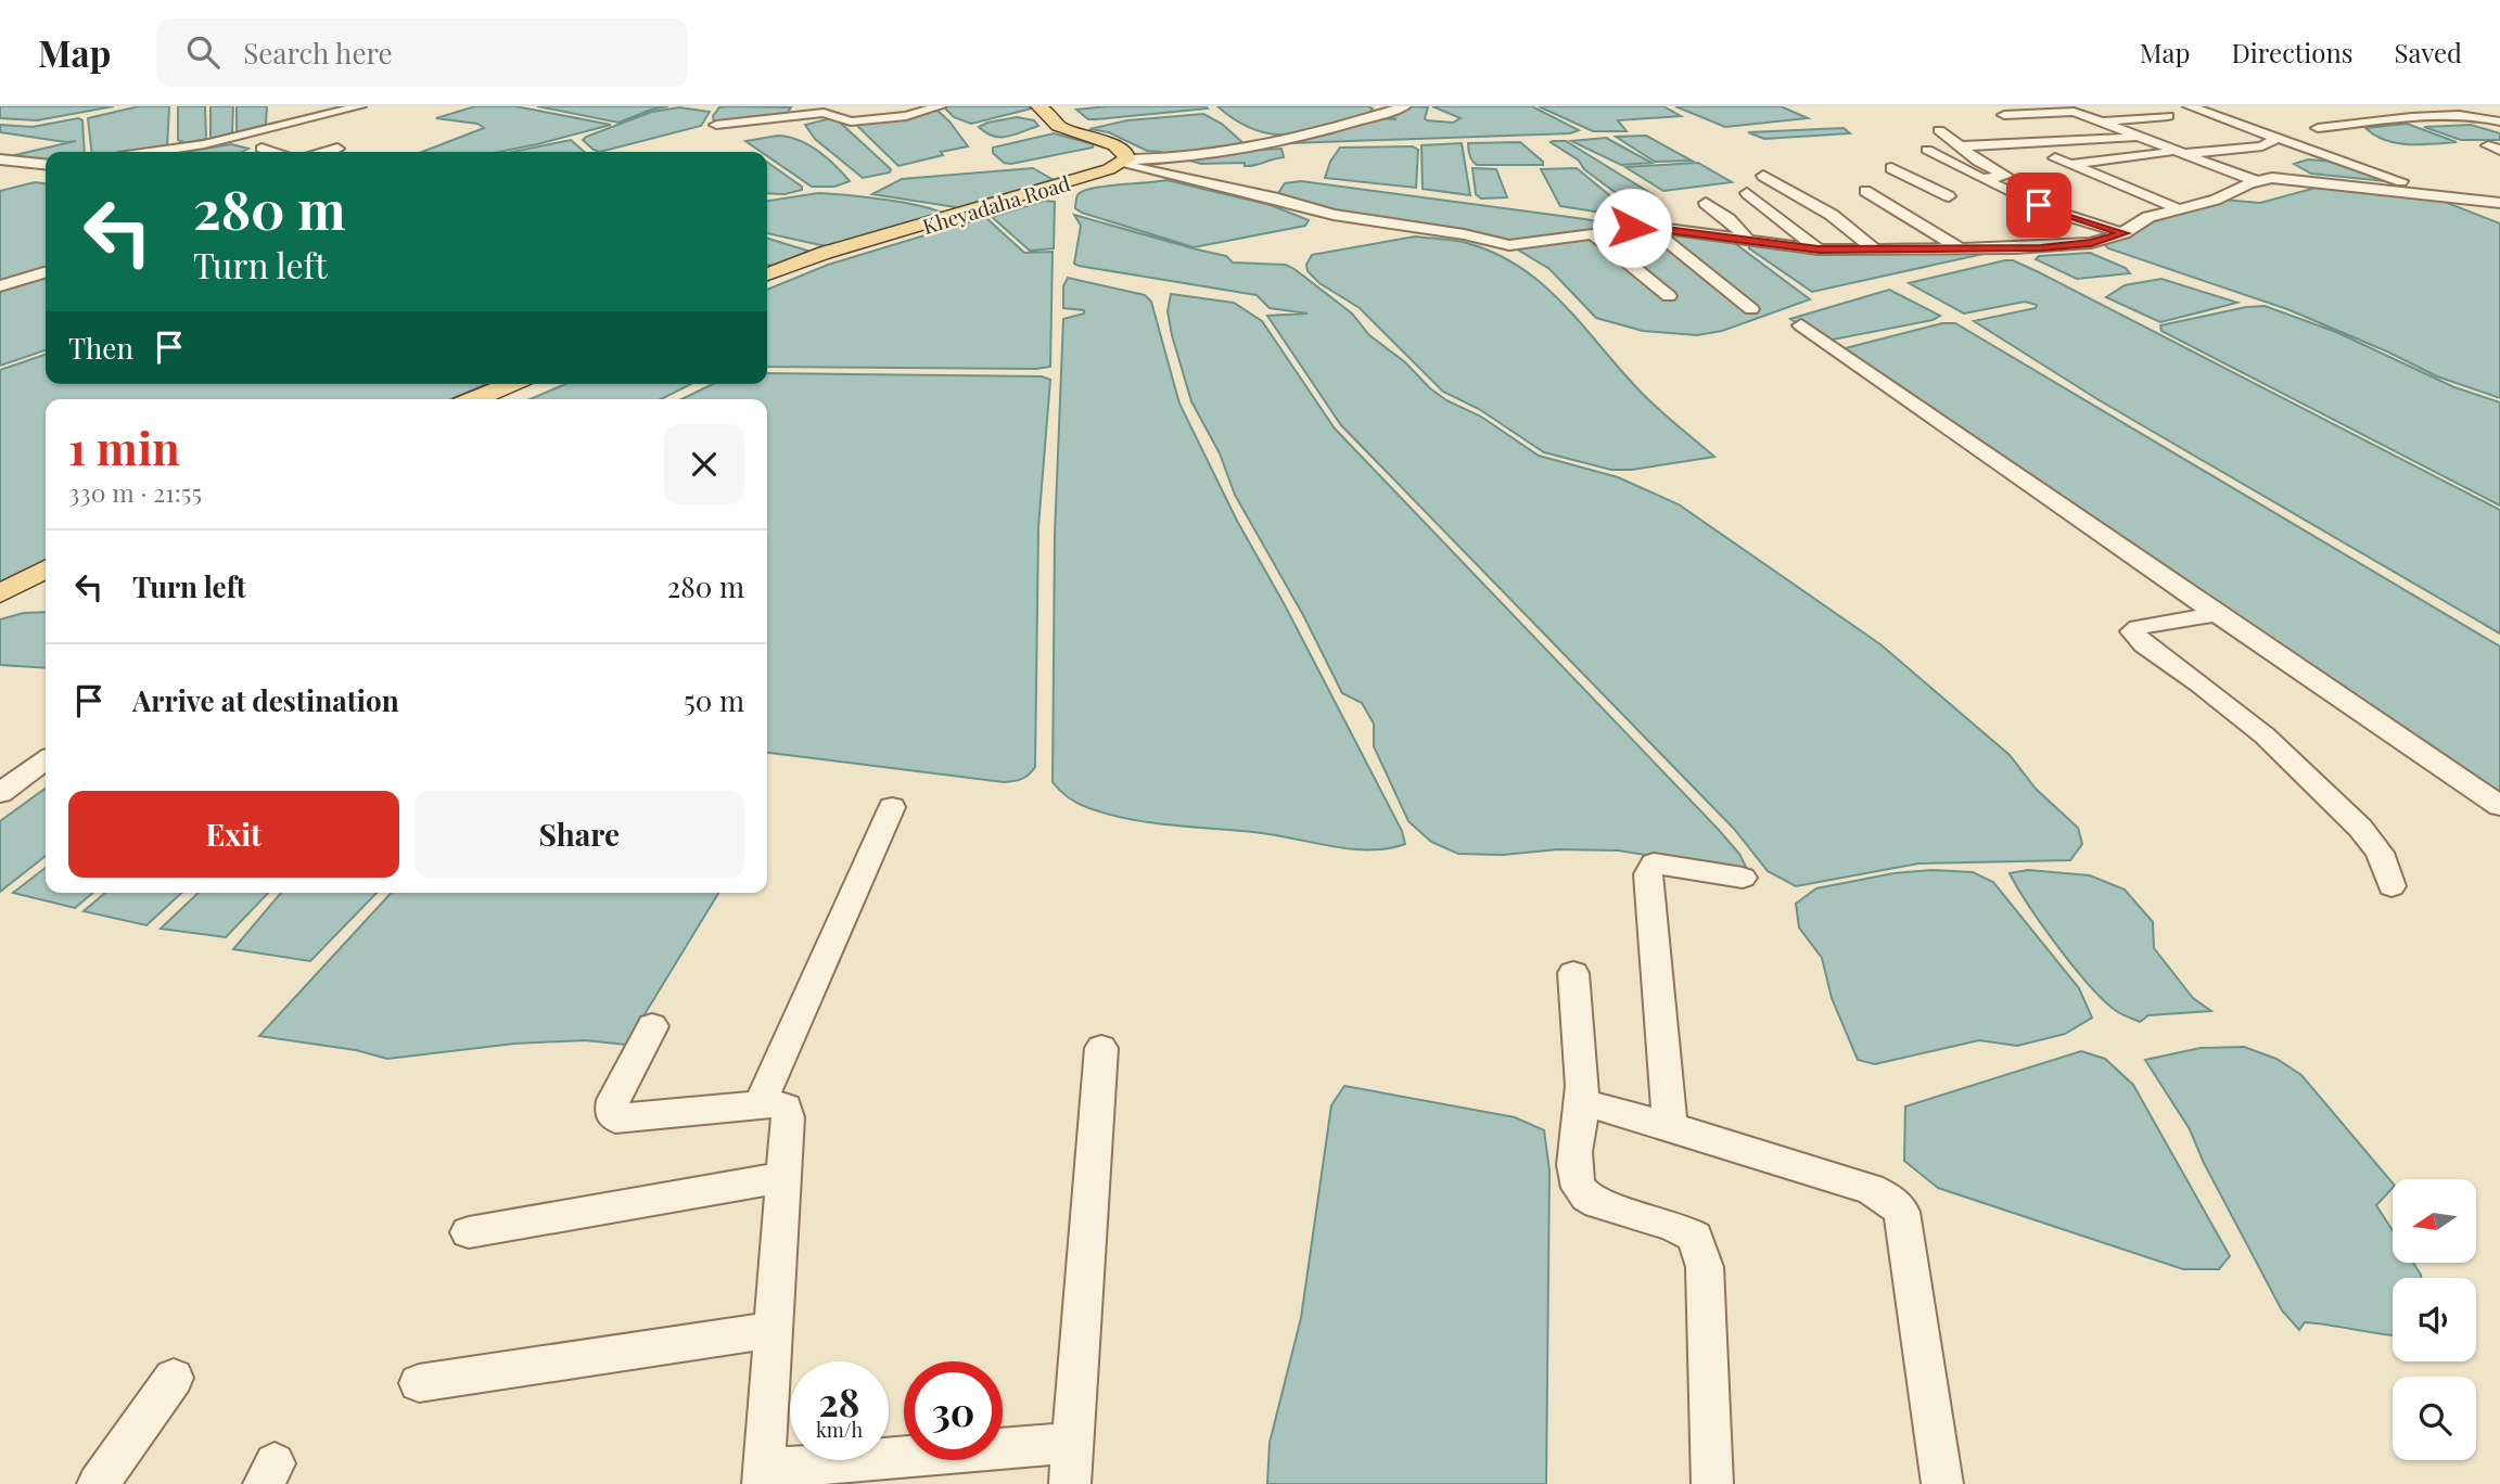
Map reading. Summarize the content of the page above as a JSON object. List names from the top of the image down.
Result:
{
  "streets": {
    "main road": ["Kheyadaha Road"]
  },
  "north": "left",
  "page": {
    "header": "Map",
    "search": "Search here",
    "nav": ["Map", "Directions", "Saved"],
    "turn": ["280 m", "Turn left"],
    "then": "Then",
    "heading": ["1 min", "330 m · 21:55"],
    "list": [
      {
        "name": "Turn left",
        "value": "280 m"
      },
      {
        "name": "Arrive at destination",
        "value": "50 m"
      }
    ],
    "buttons": ["Exit", "Share"],
    "speed": "28 km/h",
    "limit": "30"
  }
}
